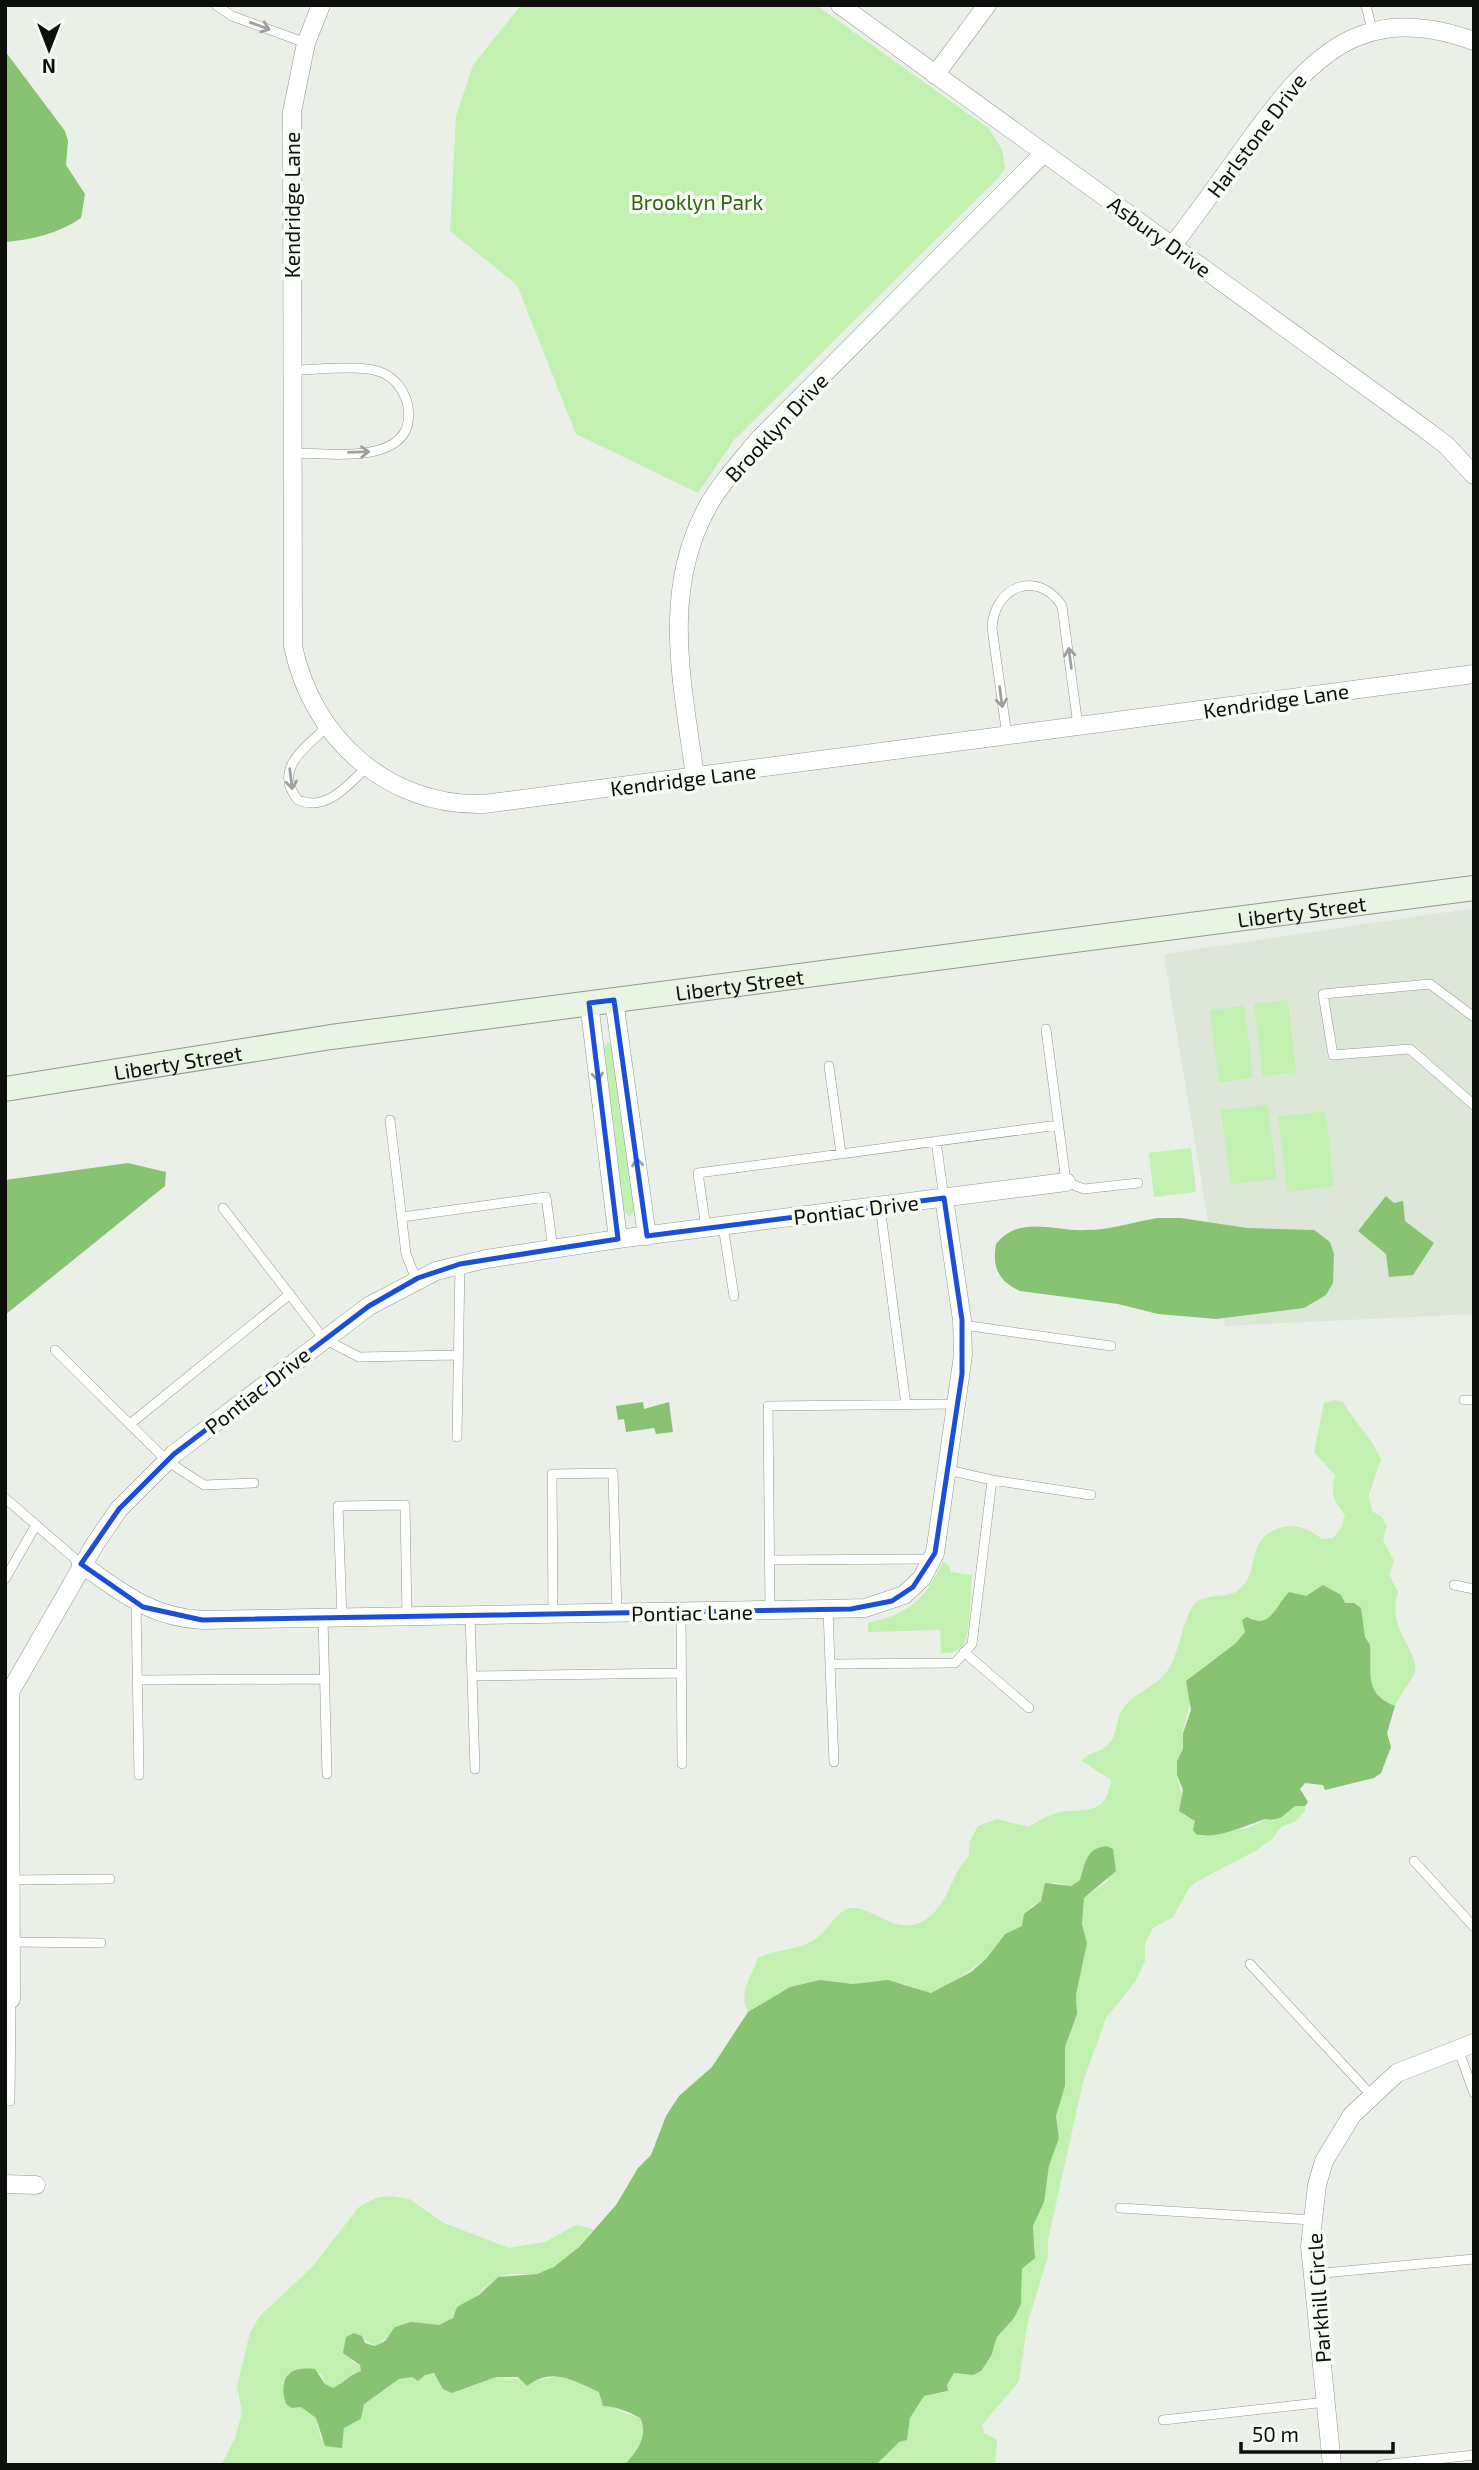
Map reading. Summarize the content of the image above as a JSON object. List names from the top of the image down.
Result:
{
  "streets": {
    "street": [
      "Harlstone Drive",
      "Kendridge Lane",
      "Asbury Drive",
      "Brooklyn Drive",
      "Liberty Street",
      "Pontiac Drive",
      "Pontiac Lane",
      "Parkhill Circle"
    ]
  },
  "crossings": [
    ["Harlstone Drive", "Asbury Drive"],
    ["Kendridge Lane", "Brooklyn Drive"],
    ["Asbury Drive", "Brooklyn Drive"],
    ["Pontiac Drive", "Pontiac Lane"]
  ],
  "parks": ["Brooklyn Park"],
  "scale_bar": "50 m",
  "north": "bottom"
}
